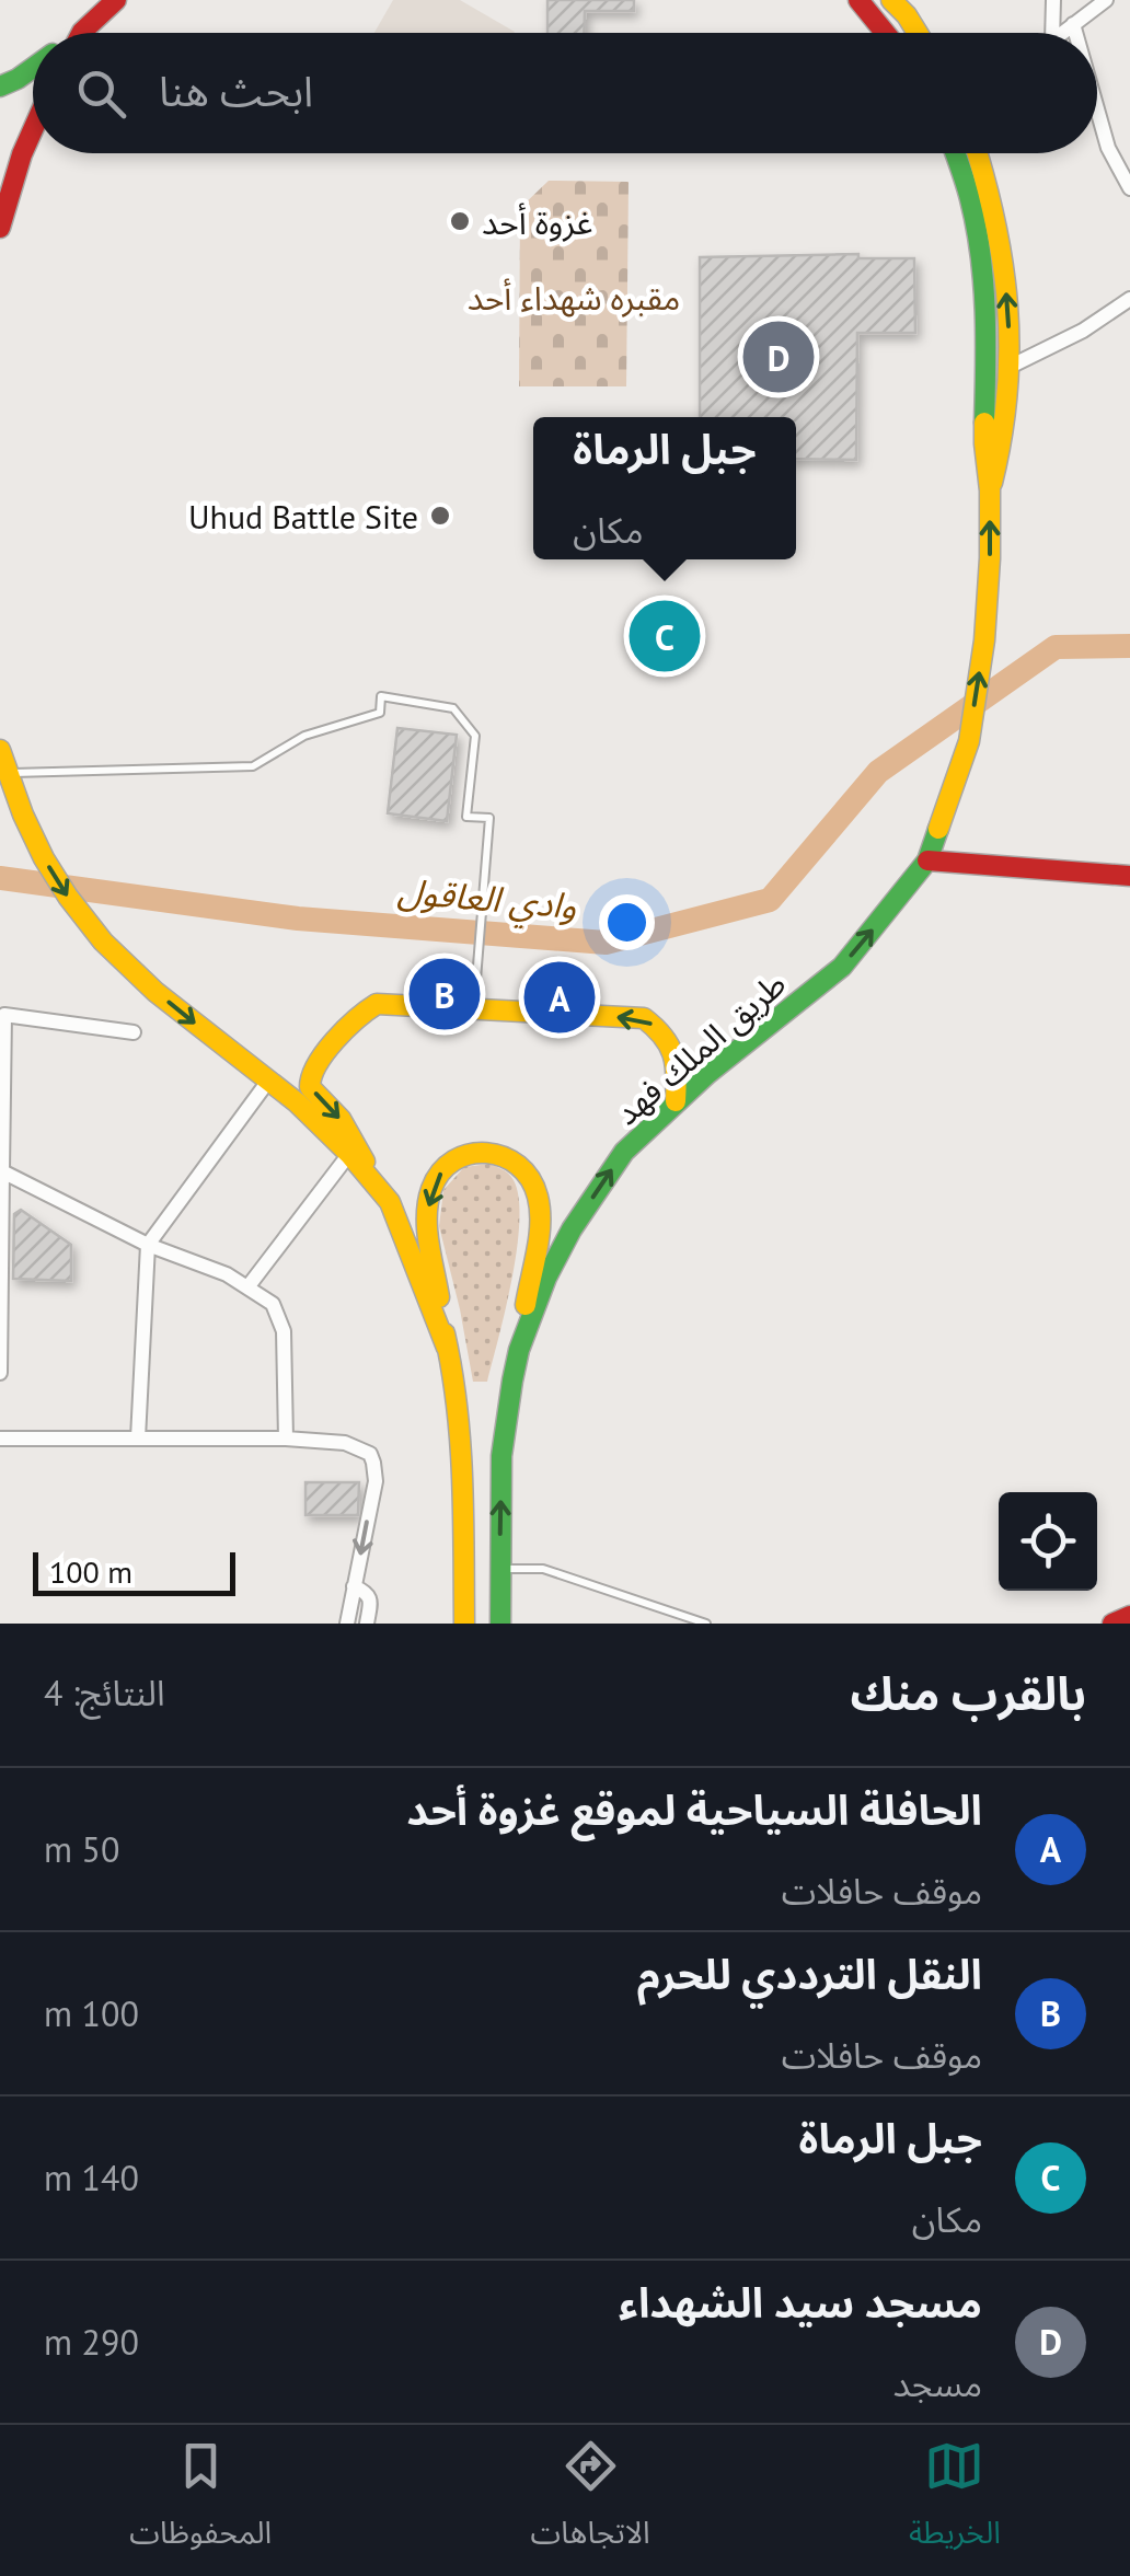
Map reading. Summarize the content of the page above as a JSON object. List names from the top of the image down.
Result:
{
  "streets": {
    "main road": ["طريق الملك فهد"]
  },
  "one_way": ["طريق الملك فهد"],
  "water": ["وادي العاقول"],
  "parks": ["مقبره شهداء أحد"],
  "places": ["غزوة أحد", "Uhud Battle Site"],
  "scale_bar": "100 m",
  "page": {
    "search": "ابحث هنا",
    "pins": [
      "D",
      "C",
      "B",
      "A"
    ],
    "popup": ["جبل الرماة", "مكان"],
    "scale": "100 m",
    "heading": ["بالقرب منك", "النتائج: 4"],
    "list": [
      {
        "mark": "A",
        "name": "الحافلة السياحية لموقع غزوة أحد",
        "note": "موقف حافلات",
        "value": "50 m"
      },
      {
        "mark": "B",
        "name": "النقل الترددي للحرم",
        "note": "موقف حافلات",
        "value": "100 m"
      },
      {
        "mark": "C",
        "name": "جبل الرماة",
        "note": "مكان",
        "value": "140 m"
      },
      {
        "mark": "D",
        "name": "مسجد سيد الشهداء",
        "note": "مسجد",
        "value": "290 m"
      }
    ],
    "nav": ["الخريطة", "الاتجاهات", "المحفوظات"]
  }
}
